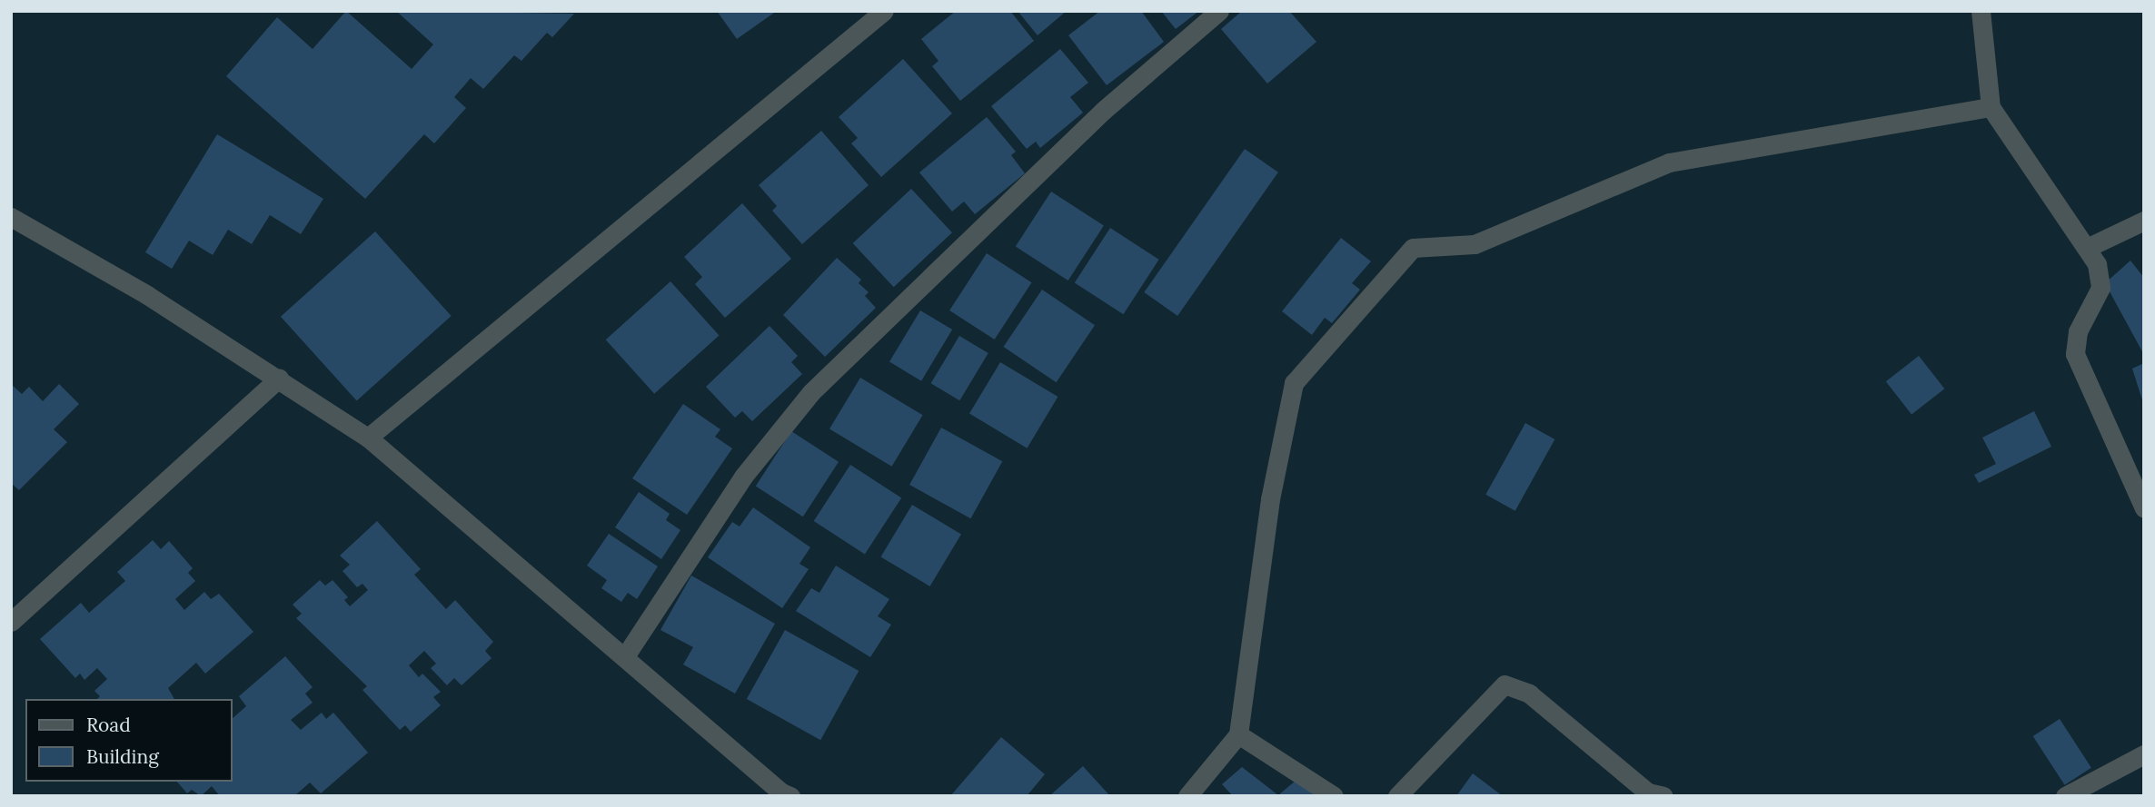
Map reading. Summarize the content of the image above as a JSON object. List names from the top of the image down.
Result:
{
  "legend": ["Road", "Building"]
}
